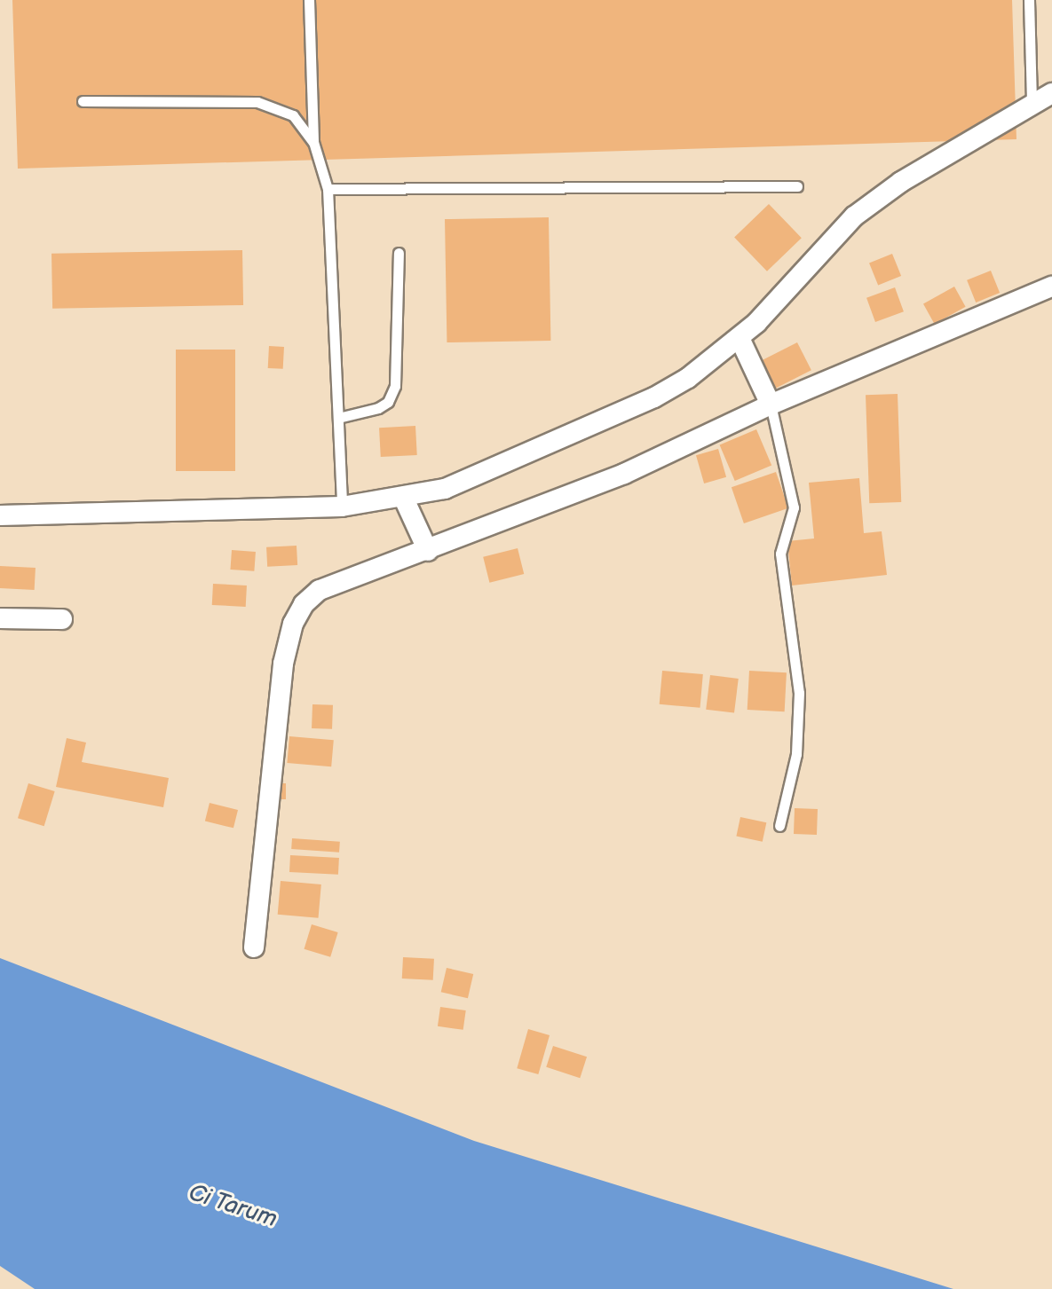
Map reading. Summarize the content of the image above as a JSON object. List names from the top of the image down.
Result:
{
  "water": ["Ci Tarum"]
}
